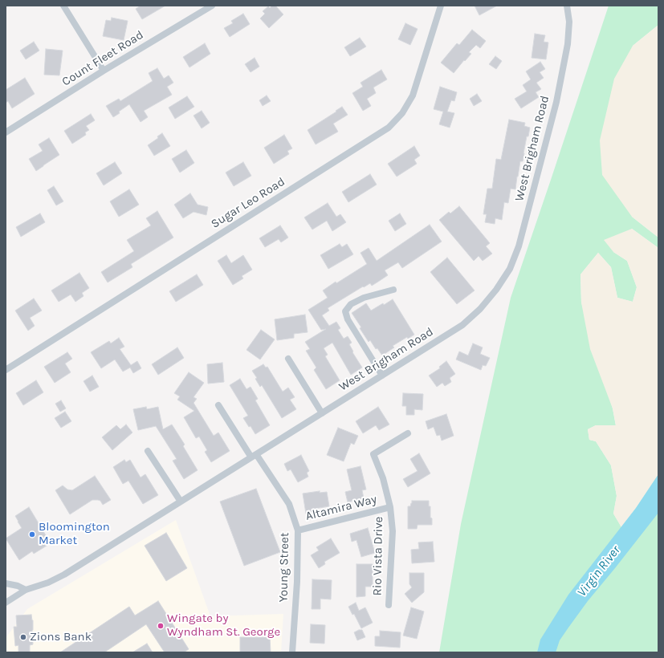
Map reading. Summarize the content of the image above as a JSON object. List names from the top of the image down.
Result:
{
  "streets": {
    "street": [
      "Count Fleet Road",
      "West Brigham Road",
      "Sugar Leo Road",
      "Altamira Way",
      "Rio Vista Drive",
      "Young Street"
    ]
  },
  "crossings": [
    ["West Brigham Road", "Young Street"],
    ["Altamira Way", "Rio Vista Drive"],
    ["Altamira Way", "Young Street"]
  ],
  "water": ["Virgin River"],
  "places": ["Bloomington Market", "Wingate by Wyndham St. George", "Zions Bank"]
}
